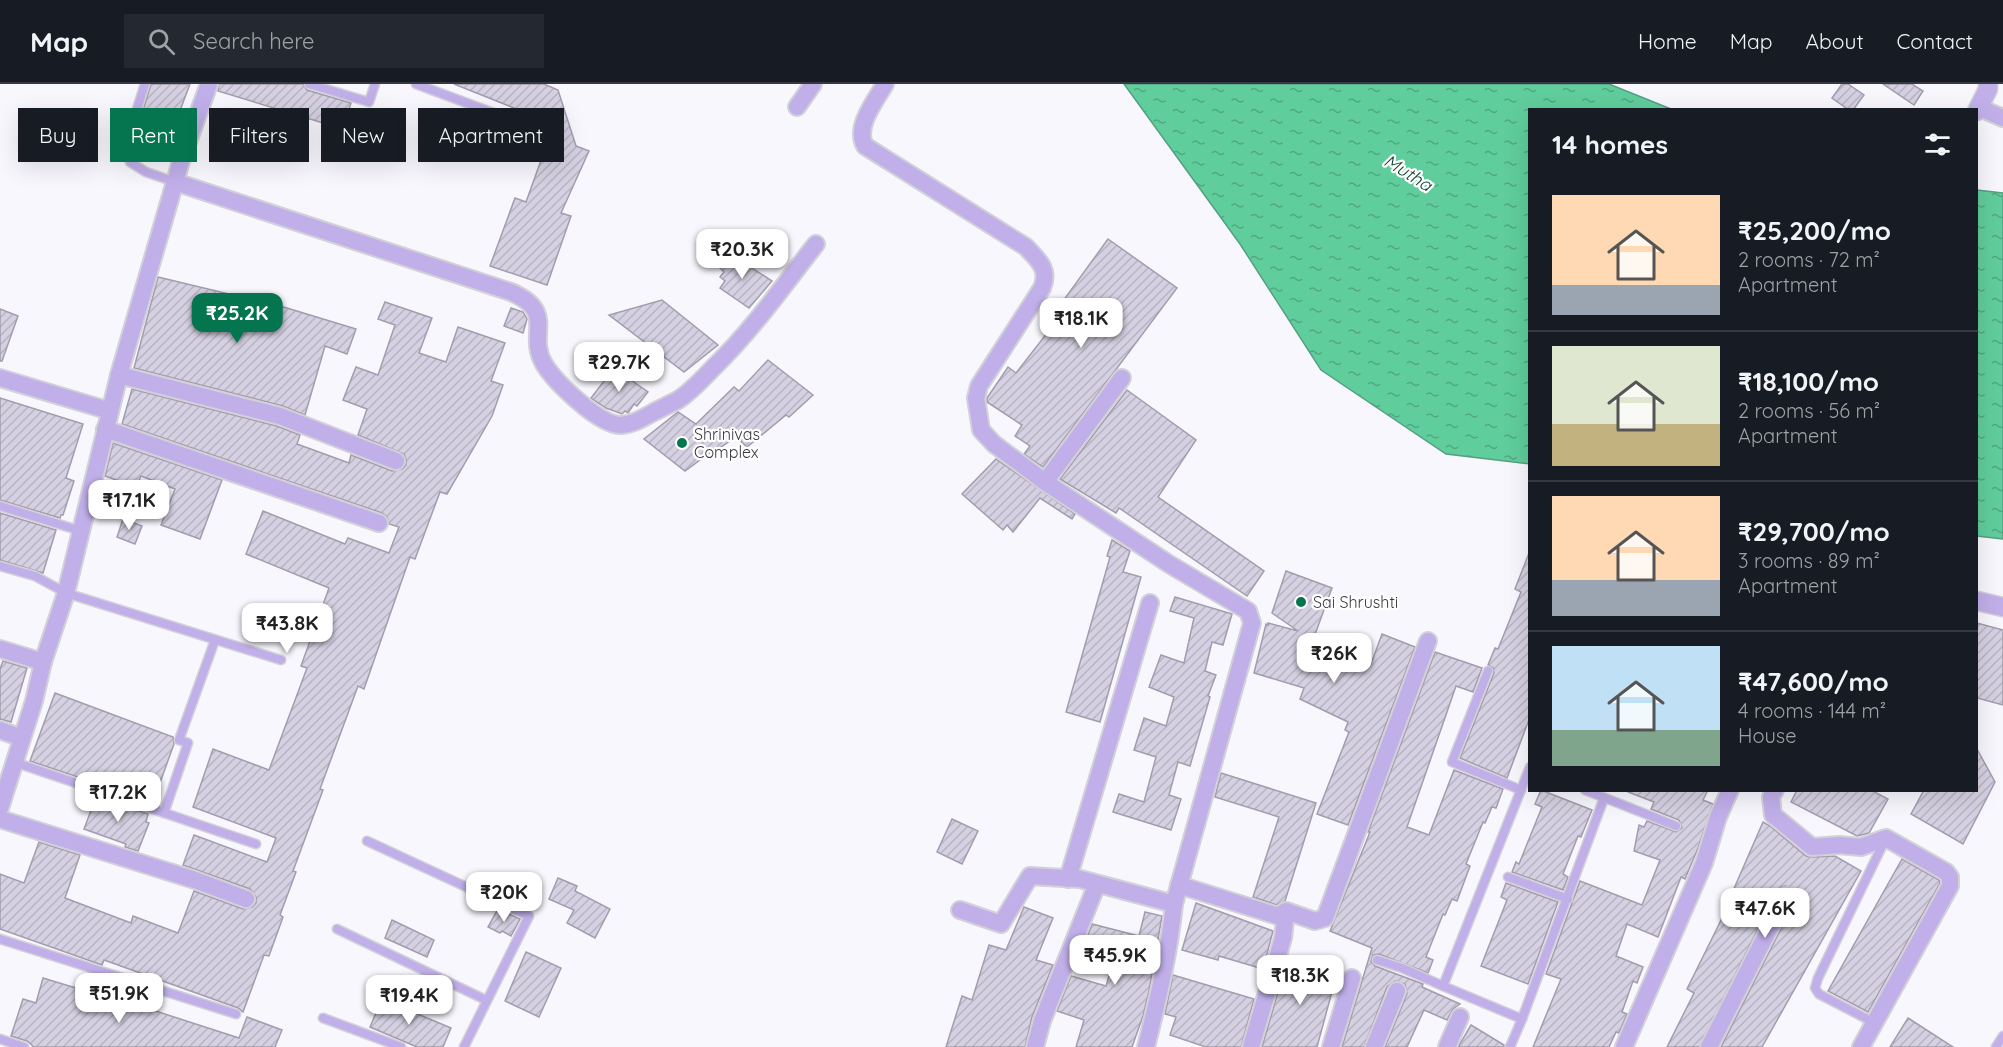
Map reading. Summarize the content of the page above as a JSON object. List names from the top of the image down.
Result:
{
  "water": ["Mutha"],
  "places": ["Shrinivas Complex", "Sai Shrushti"],
  "page": {
    "header": "Map",
    "search": "Search here",
    "nav": [
      "Home",
      "Map",
      "About",
      "Contact"
    ],
    "chip": [
      "Buy",
      "Rent",
      "Filters",
      "New",
      "Apartment"
    ],
    "heading": "14 homes",
    "list": [
      {
        "name": "₹25,200/mo",
        "note": "2 rooms · 72 m² · Apartment"
      },
      {
        "name": "₹18,100/mo",
        "note": "2 rooms · 56 m² · Apartment"
      },
      {
        "name": "₹29,700/mo",
        "note": "3 rooms · 89 m² · Apartment"
      },
      {
        "name": "₹47,600/mo",
        "note": "4 rooms · 144 m² · House"
      }
    ],
    "price": [
      "₹20.3K",
      "₹25.2K",
      "₹18.1K",
      "₹29.7K",
      "₹17.1K",
      "₹43.8K",
      "₹26K",
      "₹17.2K",
      "₹20K",
      "₹47.6K",
      "₹45.9K",
      "₹18.3K",
      "₹51.9K",
      "₹19.4K"
    ]
  }
}
